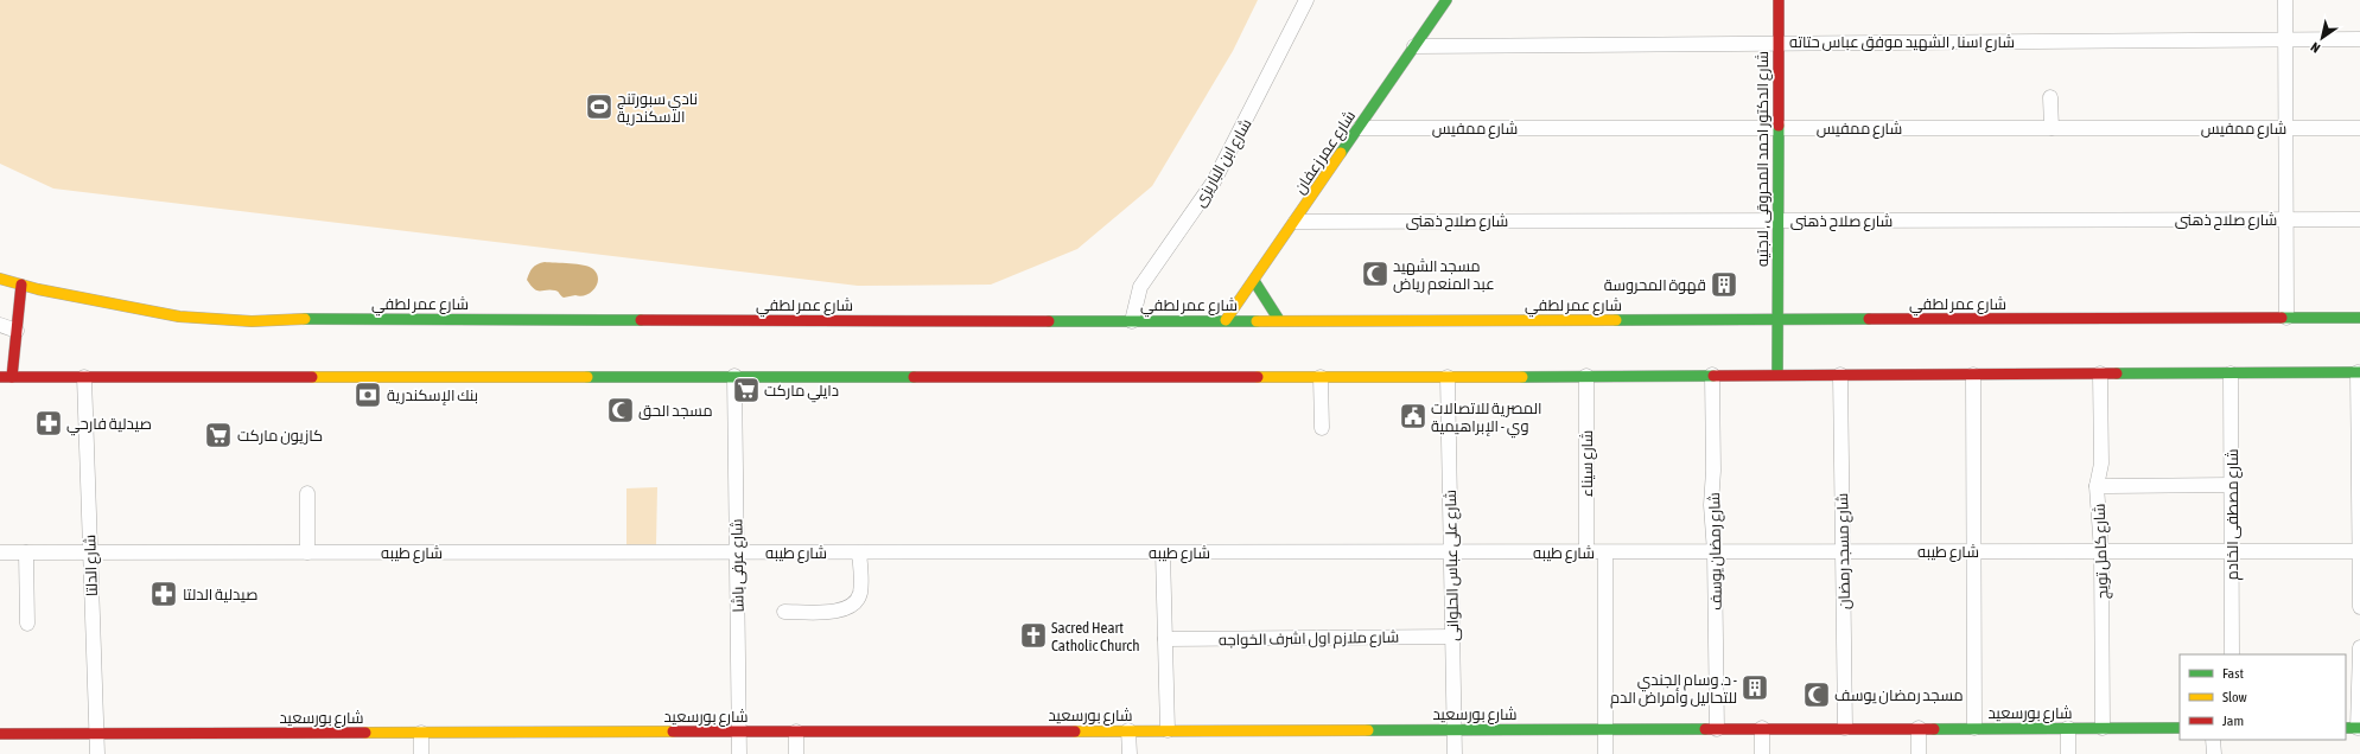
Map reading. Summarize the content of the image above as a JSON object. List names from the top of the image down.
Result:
{
  "streets": {
    "street": [
      "شارع اسنا , الشهيد موفق عباس حتاته",
      "شارع ممفيس",
      "شارع عمر زعفان",
      "شارع الدكتور احمد المحروقى , لاجتيه",
      "شارع ابن الباريزى",
      "شارع صلاح ذهنى",
      "شارع عمر لطفي",
      "شارع سيناء",
      "شارع مصطفى الخادم",
      "شارع رمضان يوسف",
      "شارع مسجد رمضان",
      "شارع طيبه",
      "شارع كامل تويج",
      "شارع الدلتا",
      "شارع عرفى باشا",
      "شارع على عباس الحلوانى",
      "شارع ملازم اول اشرف الخواجه",
      "شارع بورسعيد"
    ]
  },
  "crossings": [
    ["شارع اسنا , الشهيد موفق عباس حتاته", "شارع عمر زعفان"],
    ["شارع اسنا , الشهيد موفق عباس حتاته", "شارع الدكتور احمد المحروقى , لاجتيه"],
    ["شارع ممفيس", "شارع عمر زعفان"],
    ["شارع ممفيس", "شارع الدكتور احمد المحروقى , لاجتيه"],
    ["شارع عمر زعفان", "شارع صلاح ذهنى"],
    ["شارع عمر زعفان", "شارع عمر لطفي"],
    ["شارع الدكتور احمد المحروقى , لاجتيه", "شارع صلاح ذهنى"],
    ["شارع الدكتور احمد المحروقى , لاجتيه", "شارع عمر لطفي"],
    ["شارع ابن الباريزى", "شارع عمر لطفي"],
    ["شارع سيناء", "شارع طيبه"],
    ["شارع مصطفى الخادم", "شارع طيبه"],
    ["شارع رمضان يوسف", "شارع طيبه"],
    ["شارع رمضان يوسف", "شارع بورسعيد"],
    ["شارع مسجد رمضان", "شارع طيبه"],
    ["شارع مسجد رمضان", "شارع بورسعيد"],
    ["شارع طيبه", "شارع كامل تويج"],
    ["شارع طيبه", "شارع الدلتا"],
    ["شارع طيبه", "شارع عرفى باشا"],
    ["شارع طيبه", "شارع على عباس الحلوانى"],
    ["شارع كامل تويج", "شارع بورسعيد"],
    ["شارع الدلتا", "شارع بورسعيد"],
    ["شارع عرفى باشا", "شارع بورسعيد"],
    ["شارع على عباس الحلوانى", "شارع ملازم اول اشرف الخواجه"],
    ["شارع على عباس الحلوانى", "شارع بورسعيد"]
  ],
  "places": {
    "sports": ["نادي سبورتنج الاسكندرية"],
    "mosque": ["مسجد الشهيد عبد المنعم رياض", "مسجد الحق", "مسجد رمضان يوسف"],
    "building": ["قهوة المحروسة", "د. وسام الجندي - للتحاليل وأمراض الدم"],
    "supermarket": ["دايلي ماركت", "كازيون ماركت"],
    "bank": ["بنك الإسكندرية"],
    "public building": ["المصرية للاتصالات وي - الإبراهيمية"],
    "pharmacy": ["صيدلية فارحي", "صيدلية الدلتا"],
    "church": ["Sacred Heart Catholic Church"]
  },
  "legend": ["Fast", "Slow", "Jam"],
  "north": "bottom left"
}
